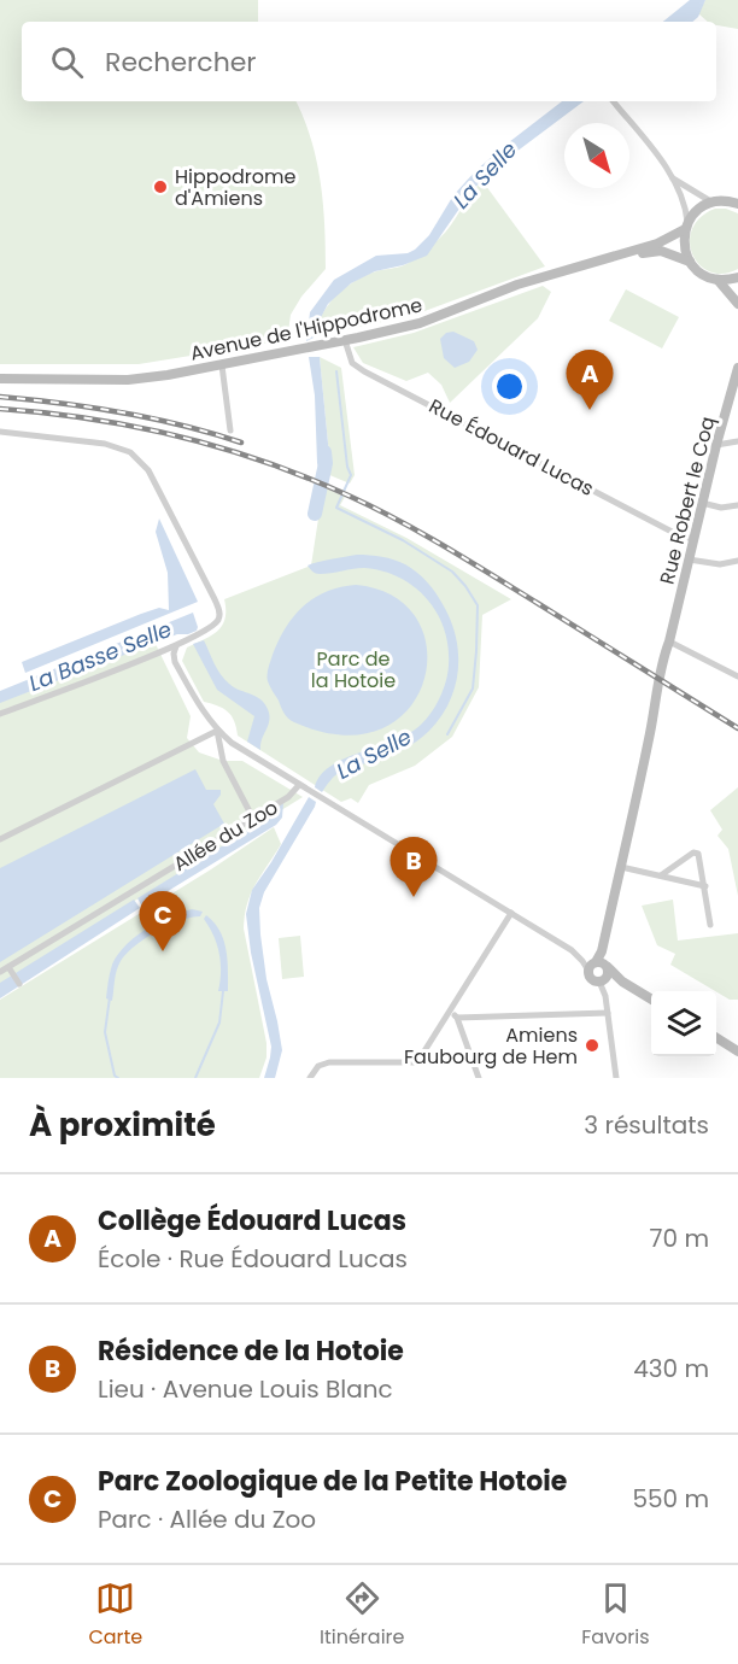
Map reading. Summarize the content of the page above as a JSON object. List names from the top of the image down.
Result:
{
  "streets": {
    "main road": ["Avenue de l'Hippodrome", "Rue Robert le Coq"],
    "street": ["Rue Édouard Lucas", "Allée du Zoo"]
  },
  "crossings": [
    ["Avenue de l'Hippodrome", "Rue Édouard Lucas"],
    ["Rue Édouard Lucas", "Rue Robert le Coq"]
  ],
  "water": ["La Selle", "La Basse Selle"],
  "parks": ["Parc de la Hotoie"],
  "places": ["Hippodrome d'Amiens", "Amiens Faubourg de Hem"],
  "north": "bottom right",
  "page": {
    "search": "Rechercher",
    "pins": ["A", "B", "C"],
    "heading": ["À proximité", "3 résultats"],
    "list": [
      {
        "mark": "A",
        "name": "Collège Édouard Lucas",
        "note": "École · Rue Édouard Lucas",
        "value": "70 m"
      },
      {
        "mark": "B",
        "name": "Résidence de la Hotoie",
        "note": "Lieu · Avenue Louis Blanc",
        "value": "430 m"
      },
      {
        "mark": "C",
        "name": "Parc Zoologique de la Petite Hotoie",
        "note": "Parc · Allée du Zoo",
        "value": "550 m"
      }
    ],
    "nav": ["Carte", "Itinéraire", "Favoris"]
  }
}
